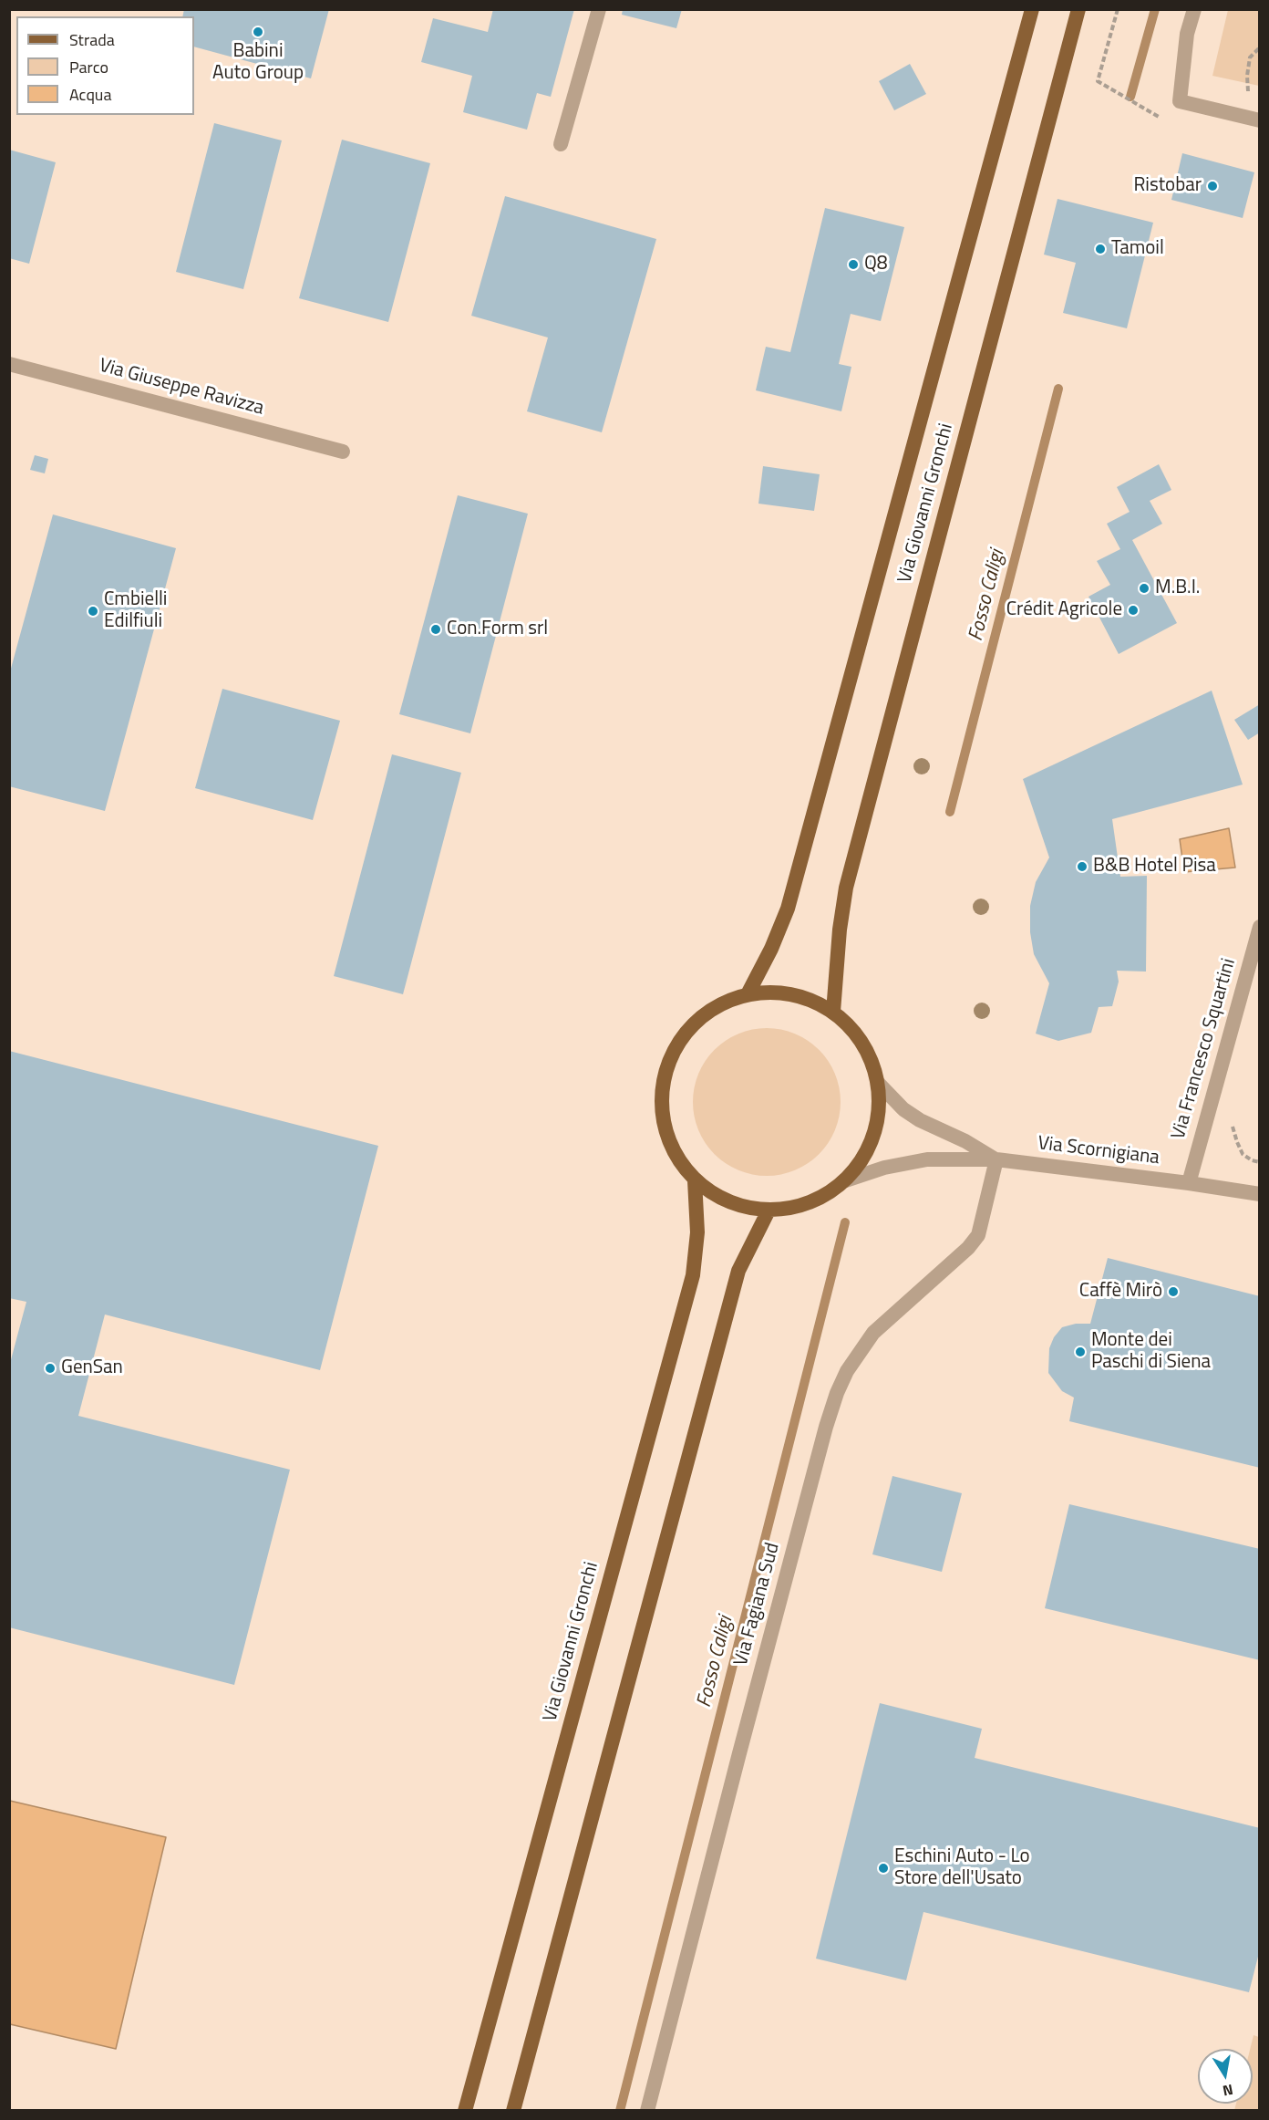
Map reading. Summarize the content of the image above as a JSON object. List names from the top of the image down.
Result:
{
  "streets": {
    "main road": ["Via Giovanni Gronchi"],
    "street": [
      "Via Giuseppe Ravizza",
      "Via Francesco Squartini",
      "Via Scornigiana",
      "Via Fagiana Sud"
    ]
  },
  "crossings": [
    ["Via Francesco Squartini", "Via Scornigiana"],
    ["Via Scornigiana", "Via Fagiana Sud"]
  ],
  "water": ["Fosso Caligi"],
  "places": [
    "Babini Auto Group",
    "Ristobar",
    "Tamoil",
    "Q8",
    "M.B.I.",
    "Crédit Agricole",
    "Cmbielli Edilfiuli",
    "Con.Form srl",
    "B&B Hotel Pisa",
    "Caffè Mirò",
    "Monte dei Paschi di Siena",
    "GenSan",
    "Eschini Auto - Lo Store dell'Usato"
  ],
  "legend": ["Strada", "Parco", "Acqua"],
  "north": "bottom"
}
